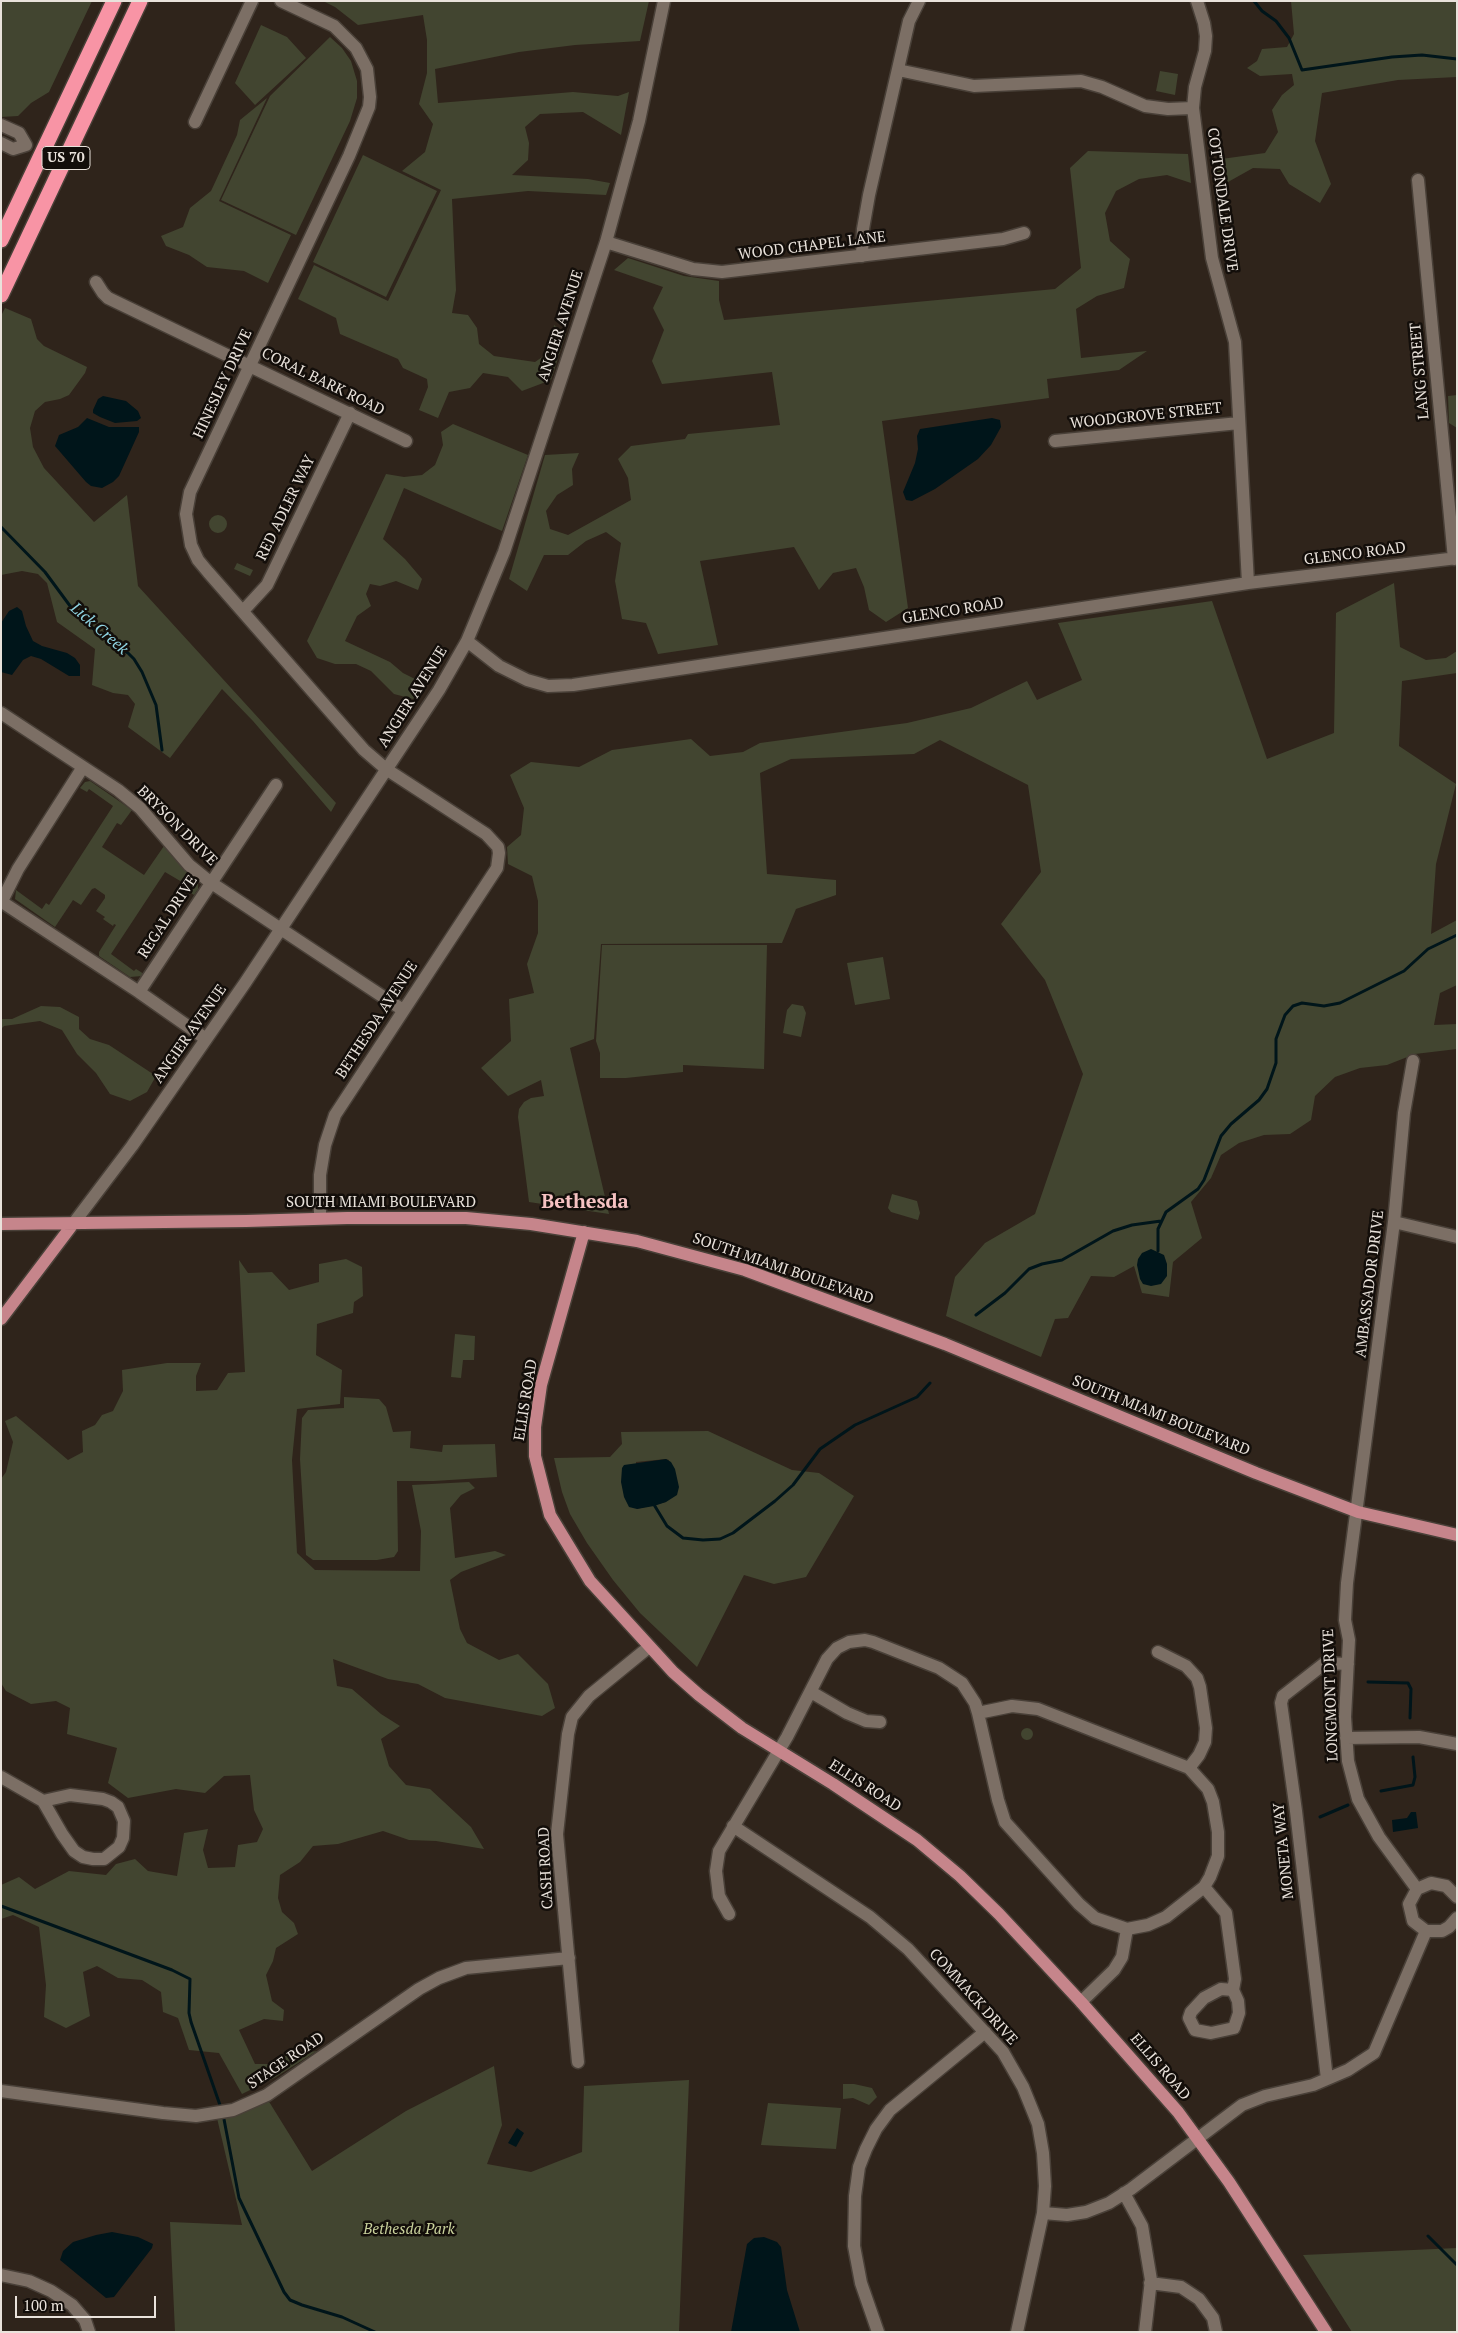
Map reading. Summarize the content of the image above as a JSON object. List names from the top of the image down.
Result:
{
  "streets": {
    "highway": ["US 70"],
    "main road": ["ANGIER AVENUE", "SOUTH MIAMI BOULEVARD", "ELLIS ROAD"],
    "street": [
      "COTTONDALE DRIVE",
      "WOOD CHAPEL LANE",
      "LANG STREET",
      "CORAL BARK ROAD",
      "HINESLEY DRIVE",
      "WOODGROVE STREET",
      "RED ADLER WAY",
      "GLENCO ROAD",
      "BRYSON DRIVE",
      "REGAL DRIVE",
      "BETHESDA AVENUE",
      "AMBASSADOR DRIVE",
      "LONGMONT DRIVE",
      "MONETA WAY",
      "CASH ROAD",
      "COMMACK DRIVE",
      "STAGE ROAD"
    ]
  },
  "crossings": [
    ["COTTONDALE DRIVE", "WOODGROVE STREET"],
    ["COTTONDALE DRIVE", "GLENCO ROAD"],
    ["WOOD CHAPEL LANE", "ANGIER AVENUE"],
    ["ANGIER AVENUE", "HINESLEY DRIVE"],
    ["ANGIER AVENUE", "GLENCO ROAD"],
    ["ANGIER AVENUE", "BRYSON DRIVE"],
    ["ANGIER AVENUE", "SOUTH MIAMI BOULEVARD"],
    ["LANG STREET", "GLENCO ROAD"],
    ["CORAL BARK ROAD", "HINESLEY DRIVE"],
    ["CORAL BARK ROAD", "RED ADLER WAY"],
    ["HINESLEY DRIVE", "RED ADLER WAY"],
    ["HINESLEY DRIVE", "BETHESDA AVENUE"],
    ["BRYSON DRIVE", "REGAL DRIVE"],
    ["BRYSON DRIVE", "BETHESDA AVENUE"],
    ["BETHESDA AVENUE", "SOUTH MIAMI BOULEVARD"],
    ["SOUTH MIAMI BOULEVARD", "AMBASSADOR DRIVE"],
    ["SOUTH MIAMI BOULEVARD", "ELLIS ROAD"],
    ["SOUTH MIAMI BOULEVARD", "LONGMONT DRIVE"],
    ["AMBASSADOR DRIVE", "LONGMONT DRIVE"],
    ["ELLIS ROAD", "CASH ROAD"],
    ["LONGMONT DRIVE", "MONETA WAY"],
    ["CASH ROAD", "STAGE ROAD"]
  ],
  "districts": ["Bethesda"],
  "water": ["Lick Creek"],
  "parks": ["Bethesda Park"],
  "scale_bar": "100 m"
}
